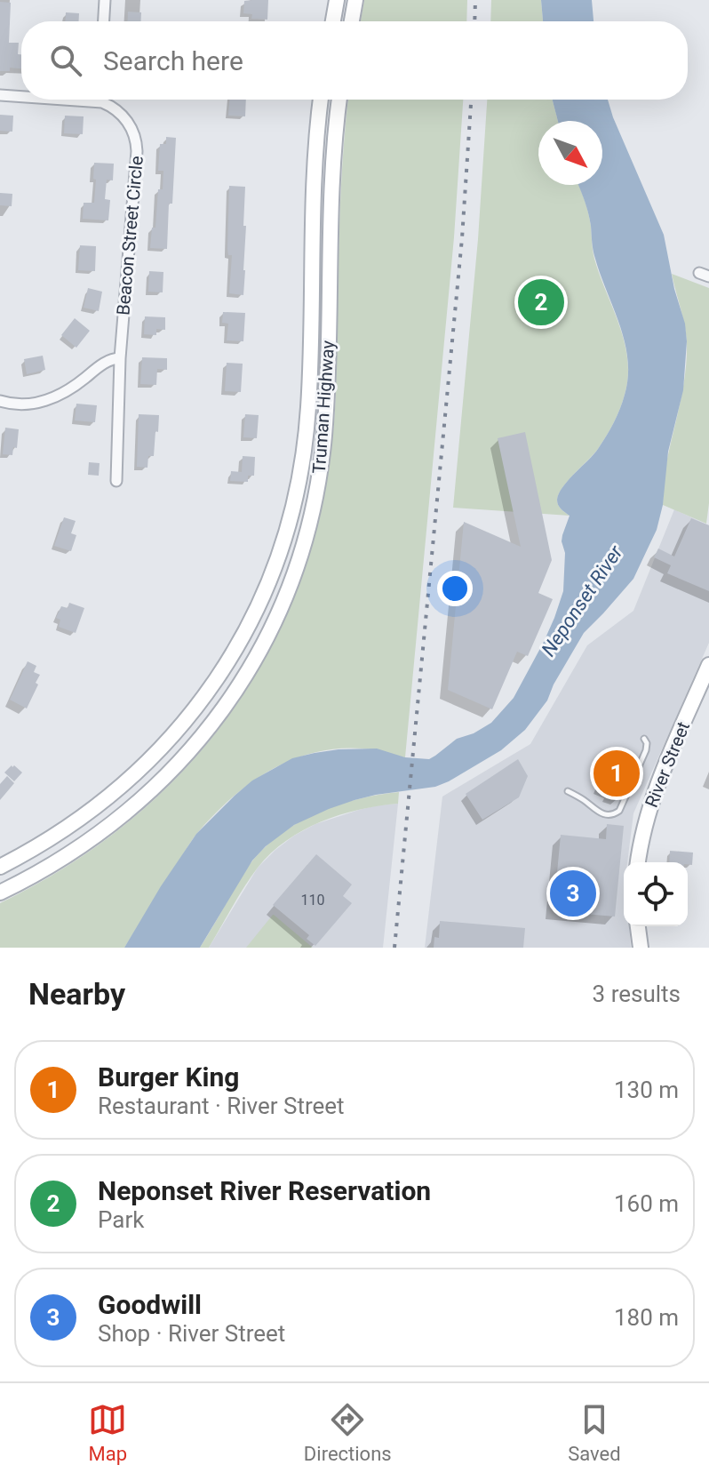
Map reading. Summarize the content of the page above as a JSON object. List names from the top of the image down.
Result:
{
  "streets": {
    "main road": ["Truman Highway", "River Street"],
    "street": ["Beacon Street Circle"]
  },
  "water": ["Neponset River"],
  "house_numbers": ["110"],
  "north": "bottom right",
  "page": {
    "search": "Search here",
    "pins": ["2", "1", "3"],
    "heading": ["Nearby", "3 results"],
    "list": [
      {
        "mark": "1",
        "name": "Burger King",
        "note": "Restaurant · River Street",
        "value": "130 m"
      },
      {
        "mark": "2",
        "name": "Neponset River Reservation",
        "note": "Park",
        "value": "160 m"
      },
      {
        "mark": "3",
        "name": "Goodwill",
        "note": "Shop · River Street",
        "value": "180 m"
      }
    ],
    "nav": ["Map", "Directions", "Saved"]
  }
}
